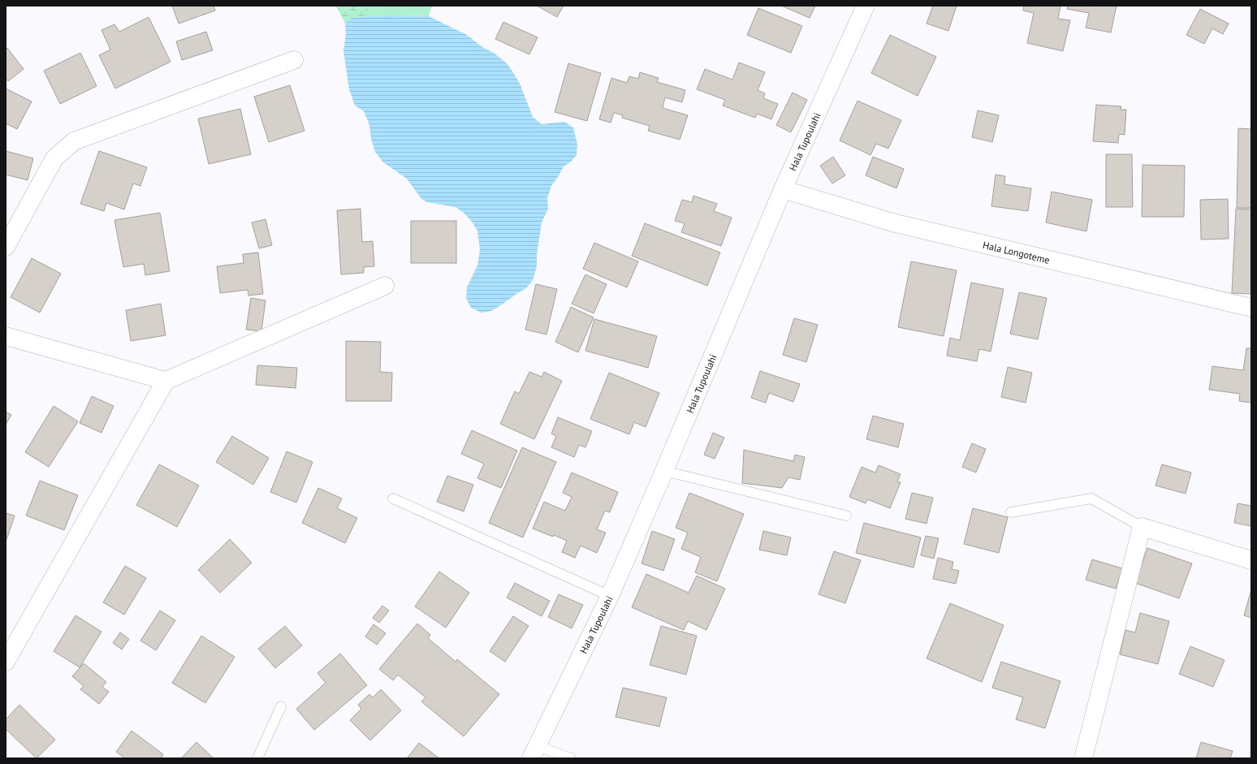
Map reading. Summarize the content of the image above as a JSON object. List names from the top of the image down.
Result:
{
  "streets": {
    "street": ["Hala Tupoulahi", "Hala Longoteme"]
  },
  "crossings": [
    ["Hala Tupoulahi", "Hala Longoteme"]
  ]
}
